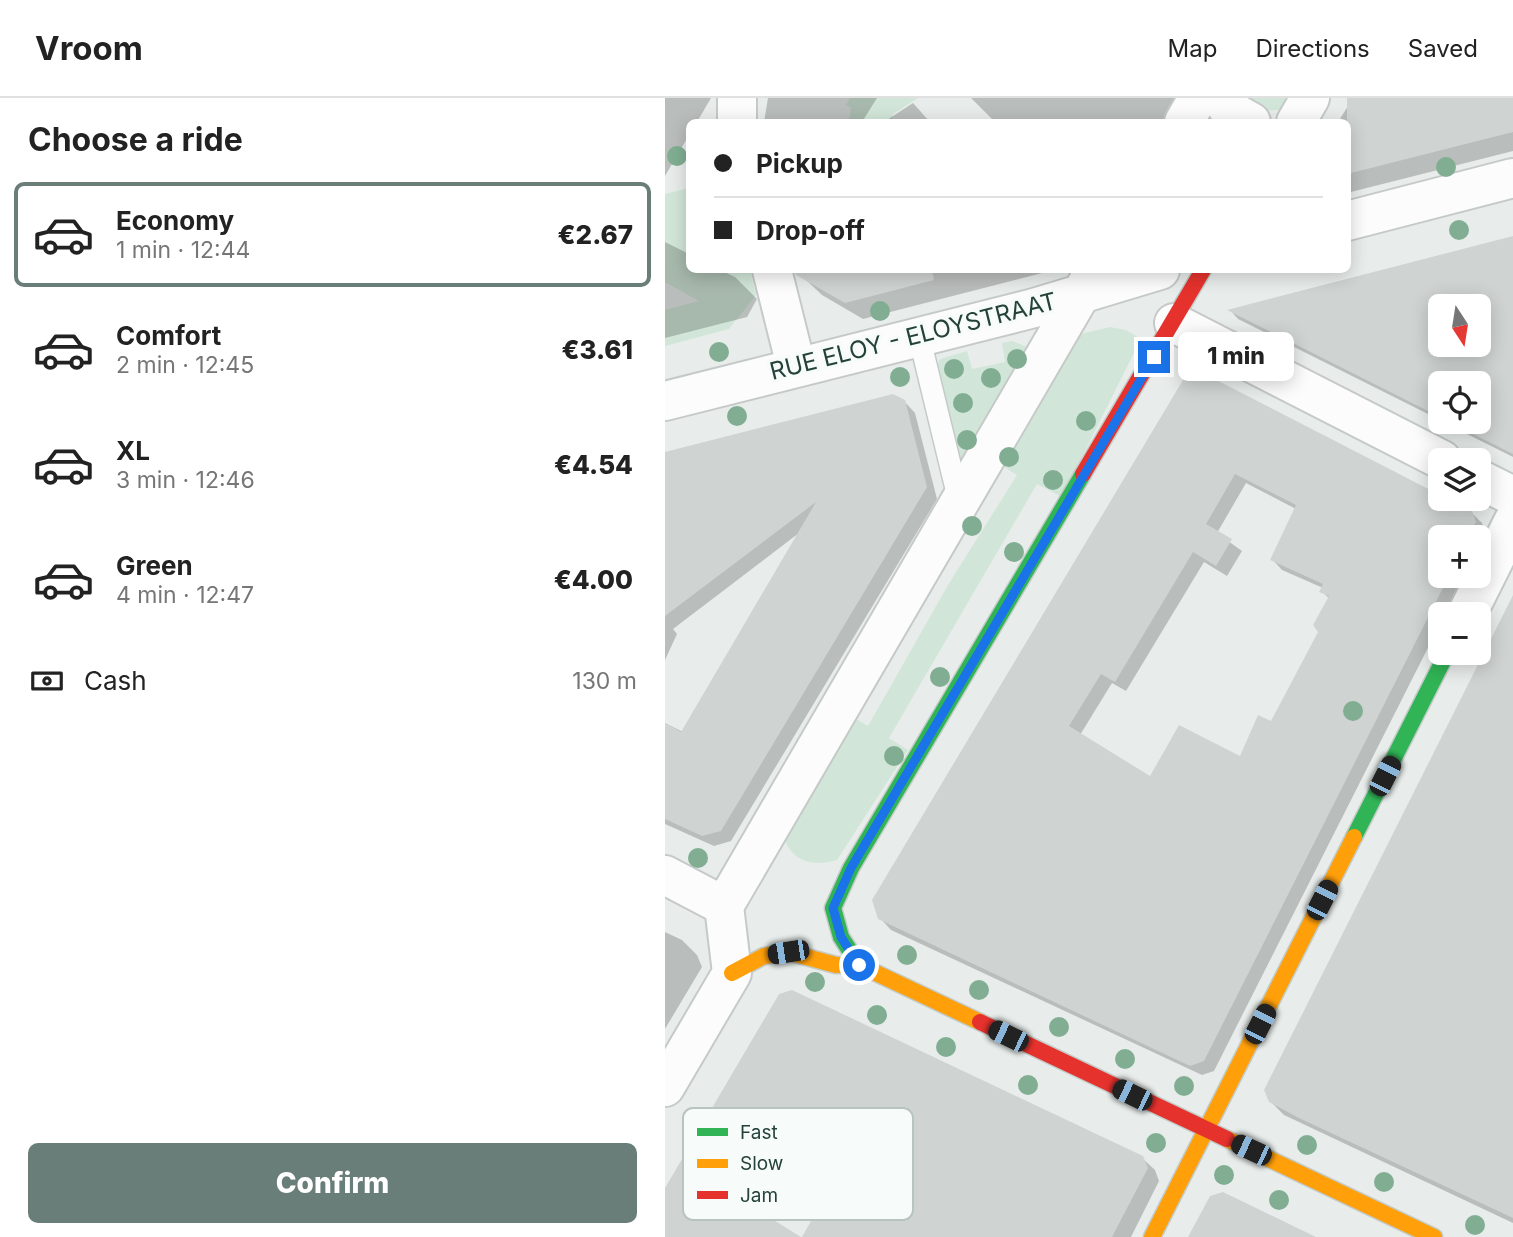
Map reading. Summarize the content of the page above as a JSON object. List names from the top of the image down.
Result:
{
  "streets": {
    "street": ["RUE ELOY - ELOYSTRAAT"]
  },
  "legend": ["Fast", "Slow", "Jam"],
  "north": "bottom",
  "page": {
    "header": "Vroom",
    "nav": ["Map", "Directions", "Saved"],
    "heading": "Choose a ride",
    "banner": ["Pickup", "Drop-off"],
    "list": [
      {
        "name": "Economy",
        "note": "1 min · 12:44",
        "value": "€2.67"
      },
      {
        "name": "Comfort",
        "note": "2 min · 12:45",
        "value": "€3.61"
      },
      {
        "name": "XL",
        "note": "3 min · 12:46",
        "value": "€4.54"
      },
      {
        "name": "Green",
        "note": "4 min · 12:47",
        "value": "€4.00"
      }
    ],
    "map_buttons": ["+", "−"],
    "bubble": "1 min",
    "pay": ["Cash", "130 m"],
    "buttons": "Confirm"
  }
}
